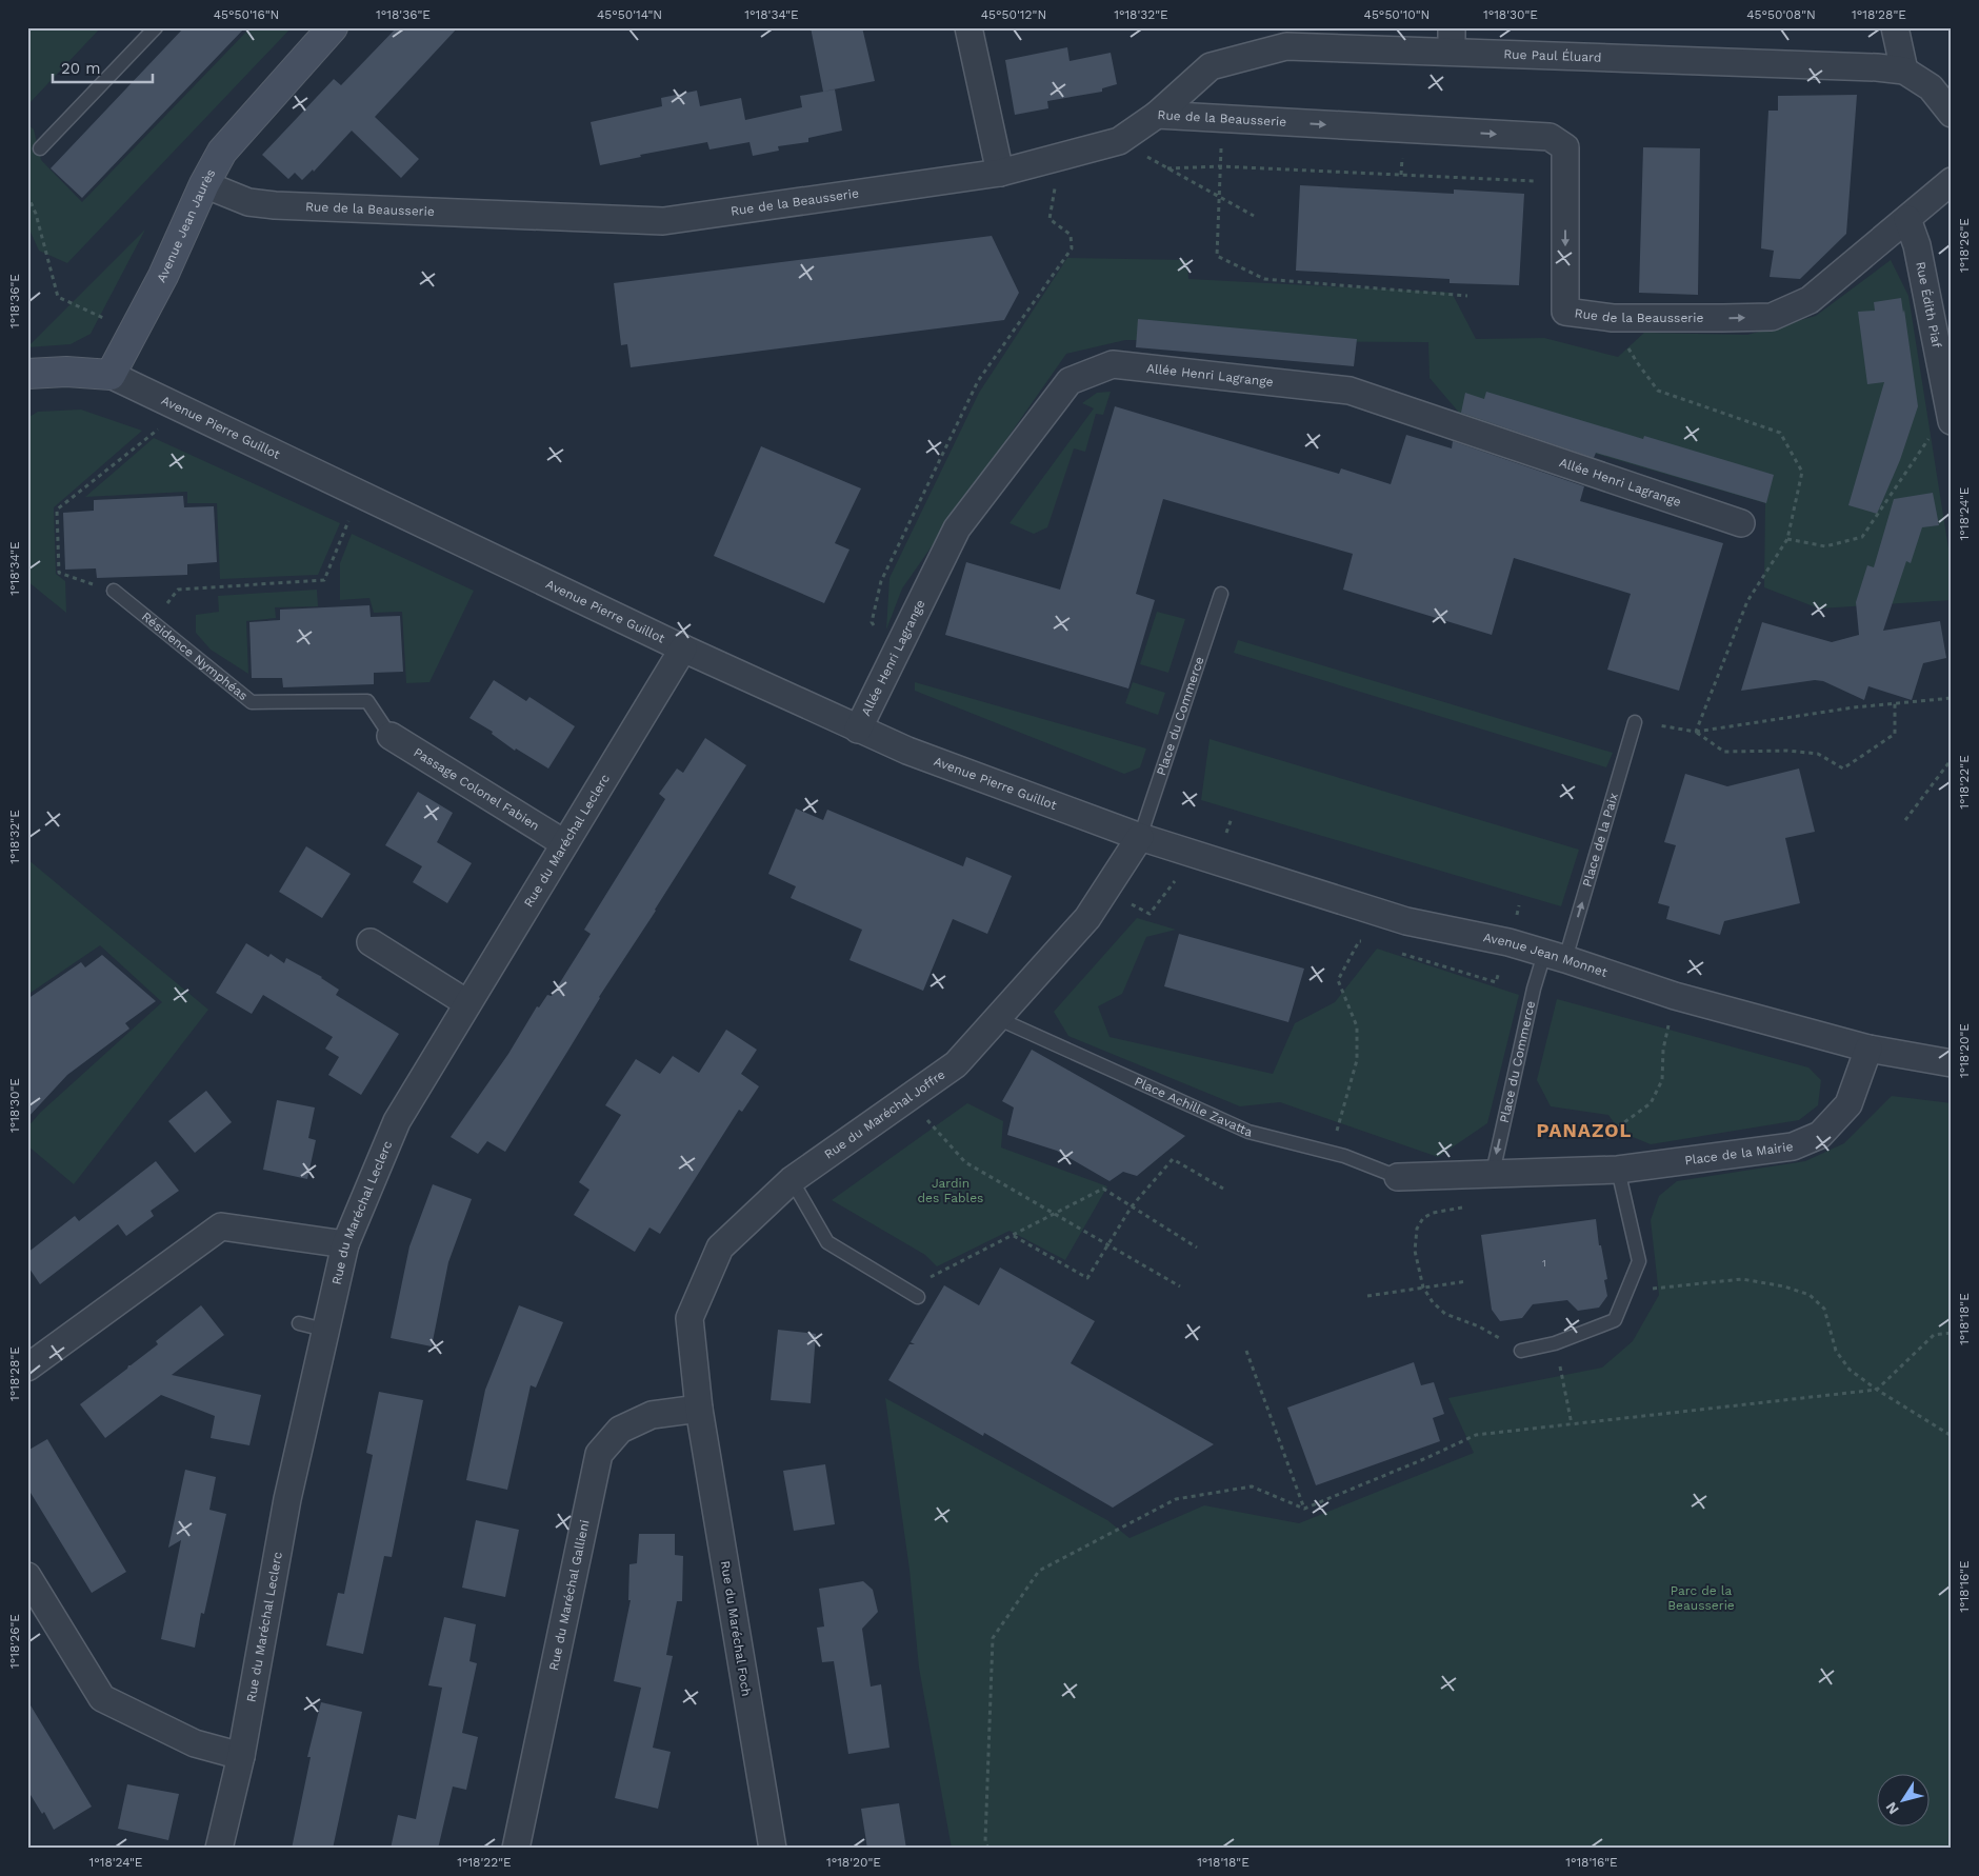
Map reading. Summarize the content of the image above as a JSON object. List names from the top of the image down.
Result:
{
  "streets": {
    "main road": ["Avenue Jean Jaurès"],
    "street": [
      "Rue Paul Éluard",
      "Rue de la Beausserie",
      "Rue Édith Piaf",
      "Allée Henri Lagrange",
      "Avenue Pierre Guillot",
      "Passage Colonel Fabien",
      "Rue du Maréchal Leclerc",
      "Avenue Jean Monnet",
      "Rue du Maréchal Joffre",
      "Place de la Mairie",
      "Rue du Maréchal Gallieni",
      "Rue du Maréchal Foch"
    ],
    "lane": [
      "Résidence Nymphéas",
      "Place du Commerce",
      "Place de la Paix",
      "Place Achille Zavatta"
    ]
  },
  "crossings": [
    ["Rue Paul Éluard", "Rue de la Beausserie"],
    ["Rue de la Beausserie", "Avenue Jean Jaurès"],
    ["Rue de la Beausserie", "Rue Édith Piaf"],
    ["Avenue Jean Jaurès", "Avenue Pierre Guillot"],
    ["Allée Henri Lagrange", "Avenue Pierre Guillot"],
    ["Avenue Pierre Guillot", "Place du Commerce"],
    ["Avenue Pierre Guillot", "Rue du Maréchal Leclerc"],
    ["Avenue Pierre Guillot", "Avenue Jean Monnet"],
    ["Avenue Pierre Guillot", "Rue du Maréchal Joffre"],
    ["Résidence Nymphéas", "Passage Colonel Fabien"],
    ["Place du Commerce", "Place de la Paix"],
    ["Place du Commerce", "Avenue Jean Monnet"],
    ["Place du Commerce", "Rue du Maréchal Joffre"],
    ["Place du Commerce", "Place de la Mairie"],
    ["Passage Colonel Fabien", "Rue du Maréchal Leclerc"],
    ["Place de la Paix", "Avenue Jean Monnet"],
    ["Avenue Jean Monnet", "Rue du Maréchal Joffre"],
    ["Avenue Jean Monnet", "Place de la Mairie"],
    ["Place Achille Zavatta", "Rue du Maréchal Joffre"],
    ["Place Achille Zavatta", "Place de la Mairie"],
    ["Rue du Maréchal Joffre", "Rue du Maréchal Gallieni"],
    ["Rue du Maréchal Joffre", "Rue du Maréchal Foch"],
    ["Rue du Maréchal Gallieni", "Rue du Maréchal Foch"]
  ],
  "one_way": ["Place du Commerce", "Place de la Paix"],
  "districts": ["PANAZOL"],
  "parks": ["Jardin des Fables", "Parc de la Beausserie"],
  "house_numbers": ["1"],
  "scale_bar": "20 m",
  "north": "bottom left",
  "coordinates": [
    "45°50'16\"N",
    "1°18'36\"E",
    "45°50'14\"N",
    "1°18'34\"E",
    "45°50'12\"N",
    "1°18'32\"E",
    "45°50'10\"N",
    "1°18'30\"E",
    "45°50'08\"N",
    "1°18'28\"E",
    "1°18'26\"E",
    "1°18'24\"E",
    "1°18'22\"E",
    "1°18'20\"E",
    "1°18'18\"E",
    "1°18'16\"E"
  ]
}
